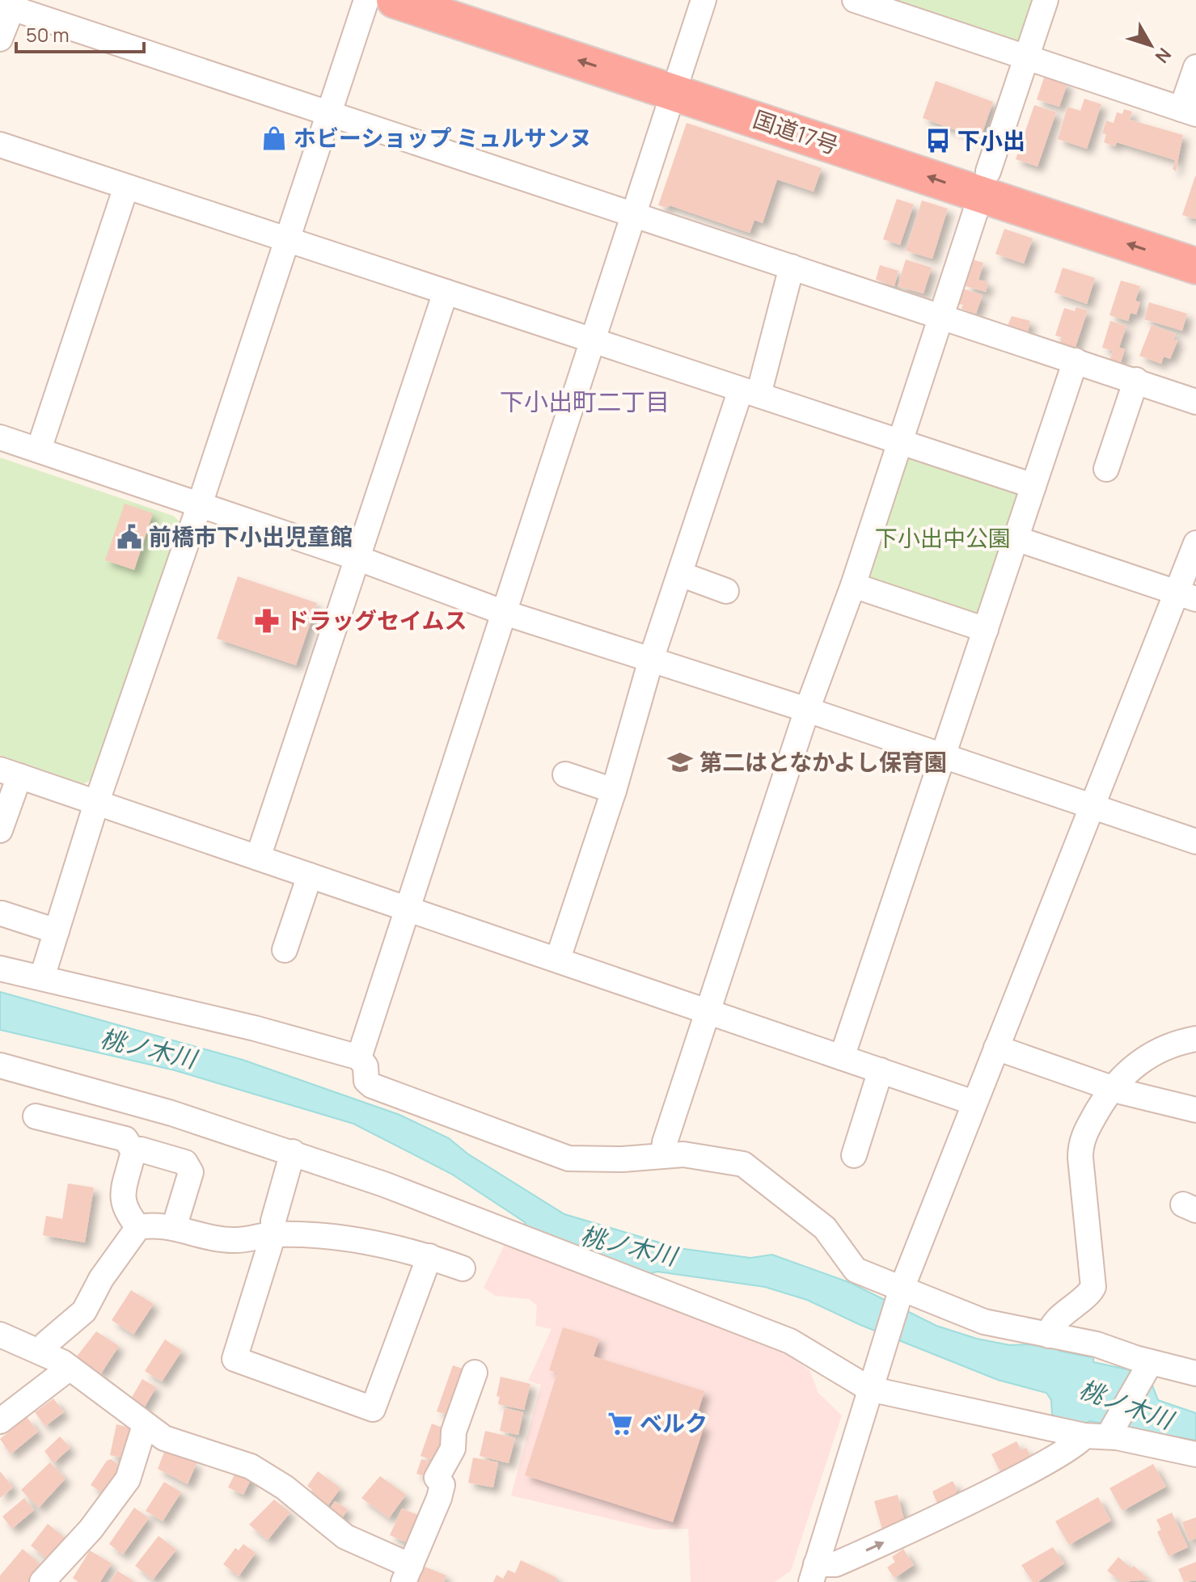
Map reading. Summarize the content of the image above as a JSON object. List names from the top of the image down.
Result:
{
  "streets": {
    "highway": ["国道17号"]
  },
  "districts": ["下小出町二丁目"],
  "water": ["桃ノ木川"],
  "parks": ["下小出中公園"],
  "places": {
    "shop": ["ホビーショップ ミュルサンヌ"],
    "bus stop": ["下小出"],
    "public building": ["前橋市下小出児童館"],
    "pharmacy": ["ドラッグセイムス"],
    "school or university": ["第二はとなかよし保育園"],
    "supermarket": ["ベルク"]
  },
  "scale_bar": "50 m",
  "north": "bottom right"
}
